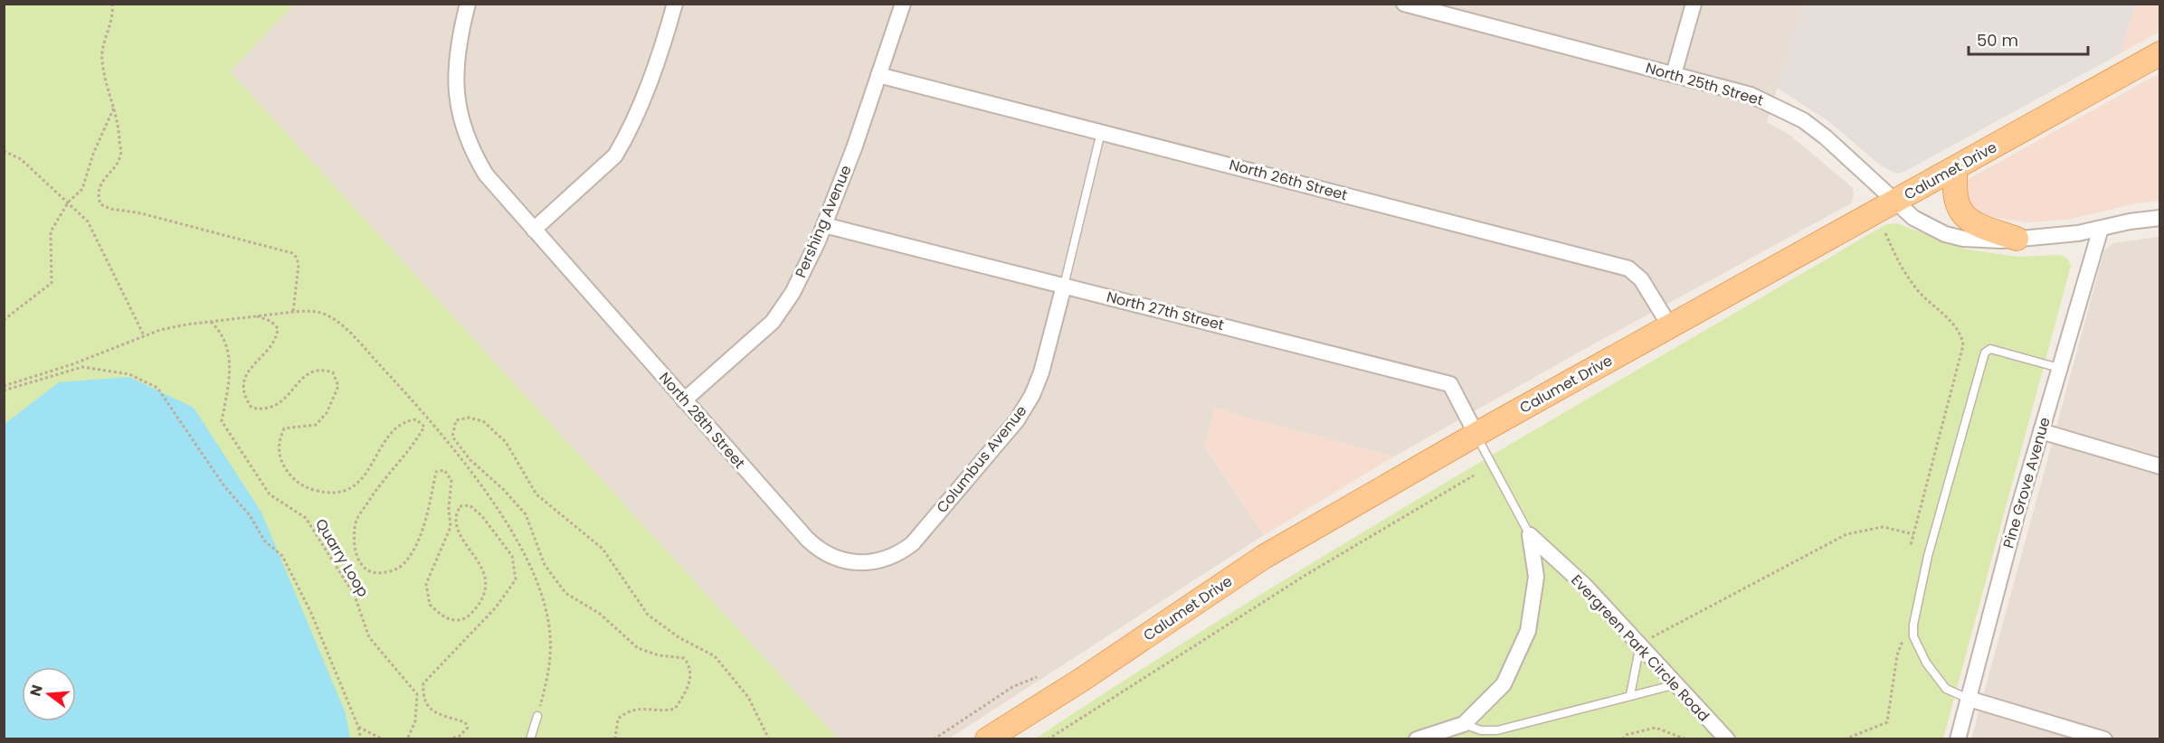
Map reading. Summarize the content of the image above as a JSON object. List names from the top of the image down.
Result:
{
  "streets": {
    "main road": ["Calumet Drive"],
    "street": [
      "North 25th Street",
      "North 26th Street",
      "Pershing Avenue",
      "North 27th Street",
      "North 28th Street",
      "Columbus Avenue",
      "Pine Grove Avenue",
      "Evergreen Park Circle Road"
    ],
    "path": ["Quarry Loop"]
  },
  "crossings": [
    ["North 25th Street", "Calumet Drive"],
    ["North 25th Street", "Pine Grove Avenue"],
    ["Calumet Drive", "North 26th Street"],
    ["Calumet Drive", "North 27th Street"],
    ["Calumet Drive", "Evergreen Park Circle Road"],
    ["North 26th Street", "Pershing Avenue"],
    ["Pershing Avenue", "North 27th Street"],
    ["Pershing Avenue", "North 28th Street"],
    ["North 27th Street", "Columbus Avenue"],
    ["North 27th Street", "Evergreen Park Circle Road"],
    ["North 28th Street", "Columbus Avenue"]
  ],
  "scale_bar": "50 m",
  "north": "left"
}
